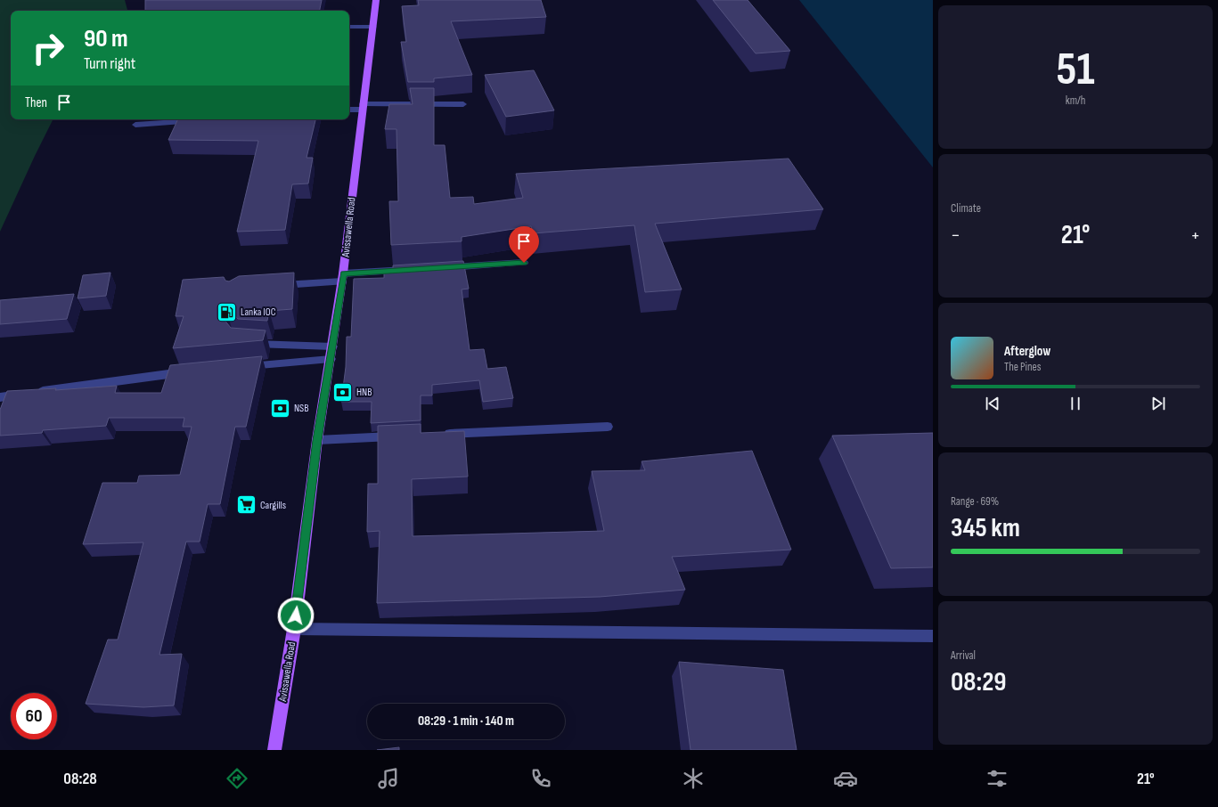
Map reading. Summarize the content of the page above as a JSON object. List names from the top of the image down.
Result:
{
  "streets": {
    "main road": ["Avissawella Road"]
  },
  "places": {
    "fuel station": ["Lanka IOC"],
    "bank": ["HNB", "NSB"],
    "supermarket": ["Cargills"]
  },
  "page": {
    "tile": [
      ["51", "km/h"],
      "Climate",
      ["Range · 69%", "345 km"],
      ["Arrival", "08:29"]
    ],
    "turn": ["90 m", "Turn right"],
    "then": "Then",
    "heat": ["−", "21°", "+"],
    "song": ["Afterglow", "The Pines"],
    "limit": "60",
    "trip": "08:29 · 1 min · 140 m",
    "tabs": ["08:28", "21°"]
  }
}
